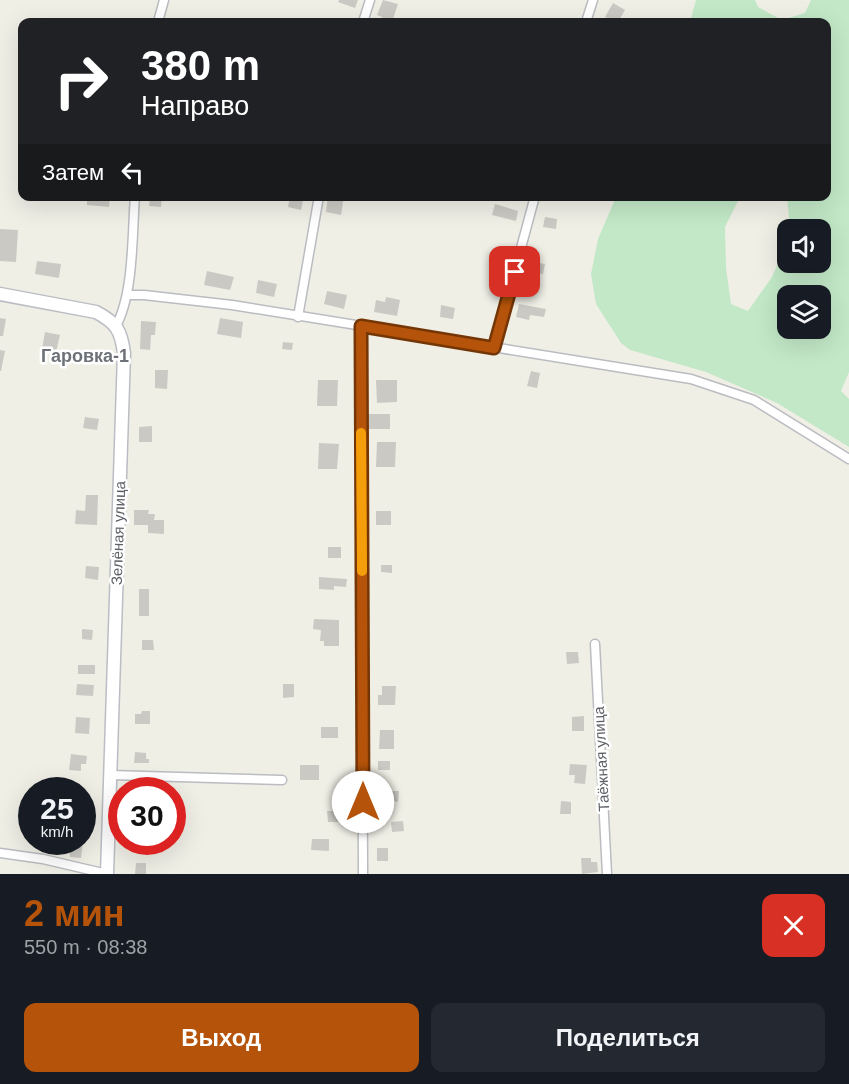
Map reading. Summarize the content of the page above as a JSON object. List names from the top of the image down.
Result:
{
  "streets": {
    "main road": ["Зелёная улица"],
    "street": ["Таёжная улица"]
  },
  "districts": ["Гаровка-1"],
  "page": {
    "turn": ["380 m", "Направо"],
    "then": "Затем",
    "speed": "25 km/h",
    "limit": "30",
    "heading": ["2 мин", "550 m · 08:38"],
    "buttons": ["Выход", "Поделиться"]
  }
}
